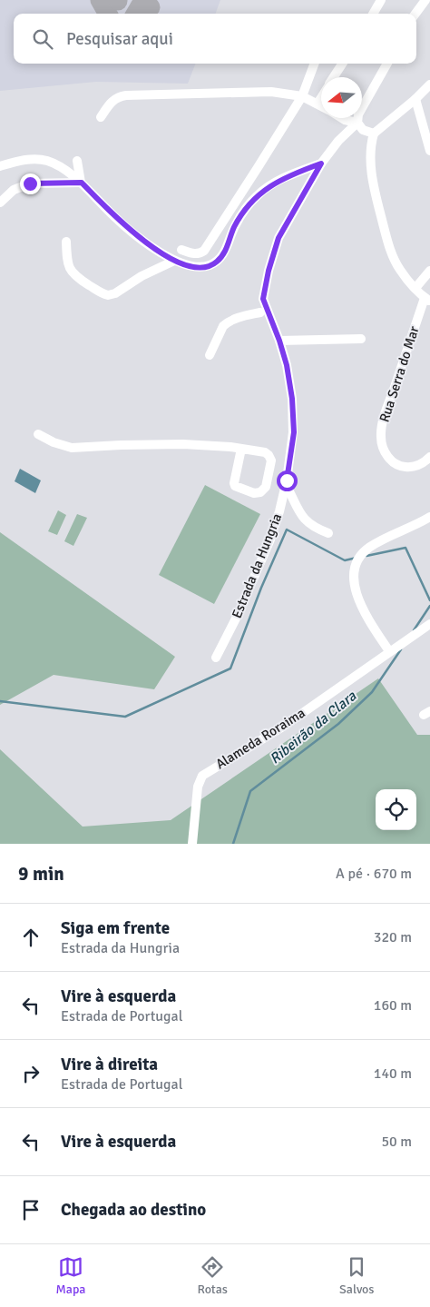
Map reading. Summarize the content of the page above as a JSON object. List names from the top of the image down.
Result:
{
  "streets": {
    "street": ["Rua Serra do Mar", "Estrada da Hungria", "Alameda Roraima"]
  },
  "water": ["Ribeirão da Clara"],
  "north": "left",
  "page": {
    "search": "Pesquisar aqui",
    "heading": ["9 min", "A pé · 670 m"],
    "list": [
      ["Siga em frente", "Estrada da Hungria", "320 m"],
      ["Vire à esquerda", "Estrada de Portugal", "160 m"],
      ["Vire à direita", "Estrada de Portugal", "140 m"],
      ["Vire à esquerda", "50 m"],
      "Chegada ao destino"
    ],
    "nav": ["Mapa", "Rotas", "Salvos"]
  }
}
